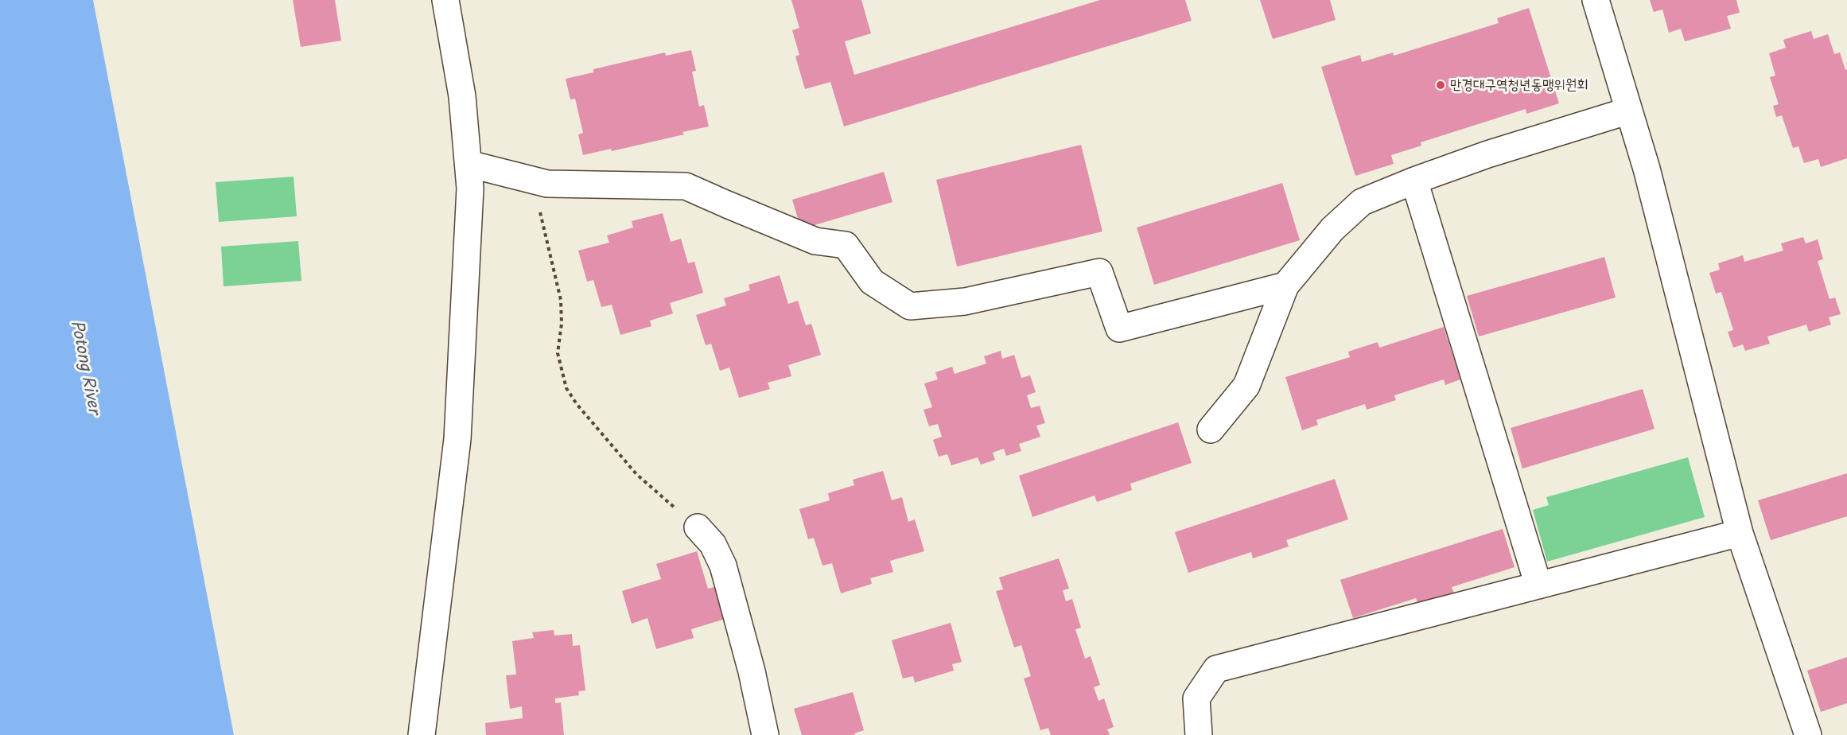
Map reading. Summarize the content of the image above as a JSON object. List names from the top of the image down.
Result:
{
  "water": ["Potong River"],
  "places": ["만경대구역청년동맹위원회"]
}
